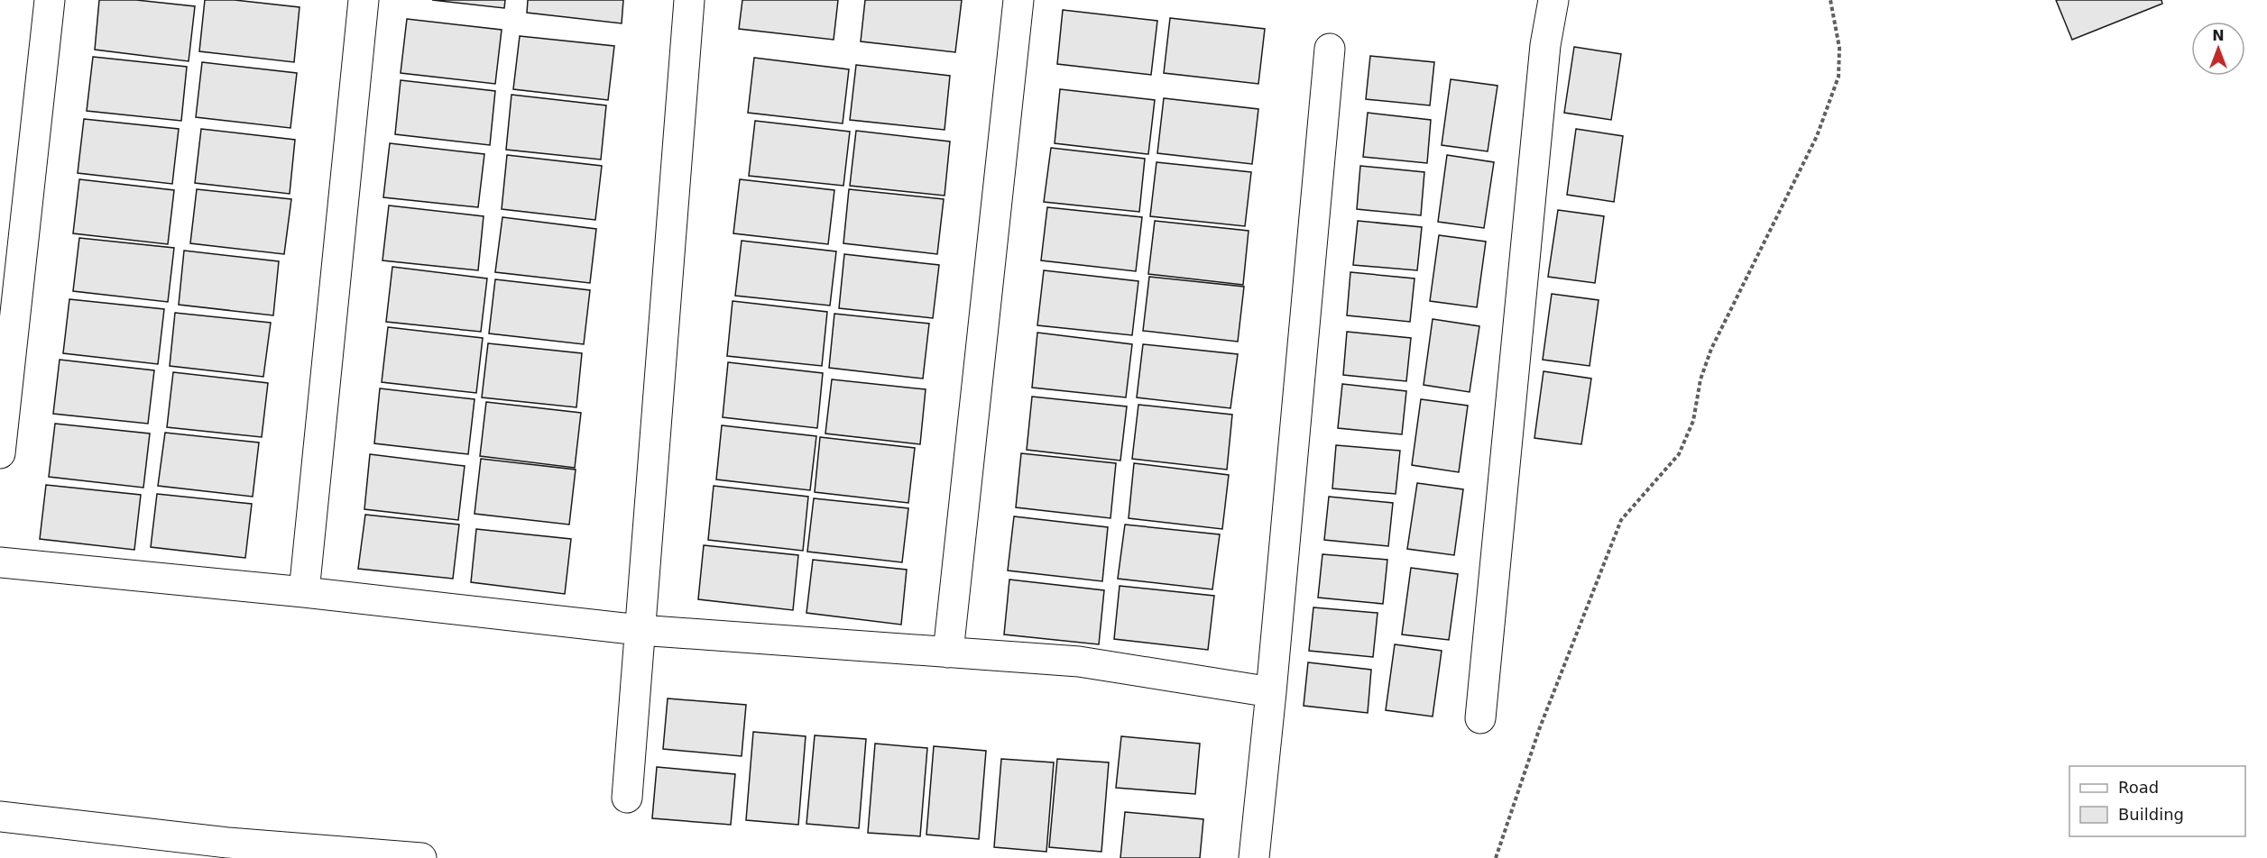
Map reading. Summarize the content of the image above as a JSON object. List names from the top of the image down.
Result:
{
  "legend": ["Road", "Building"],
  "north": "top"
}
